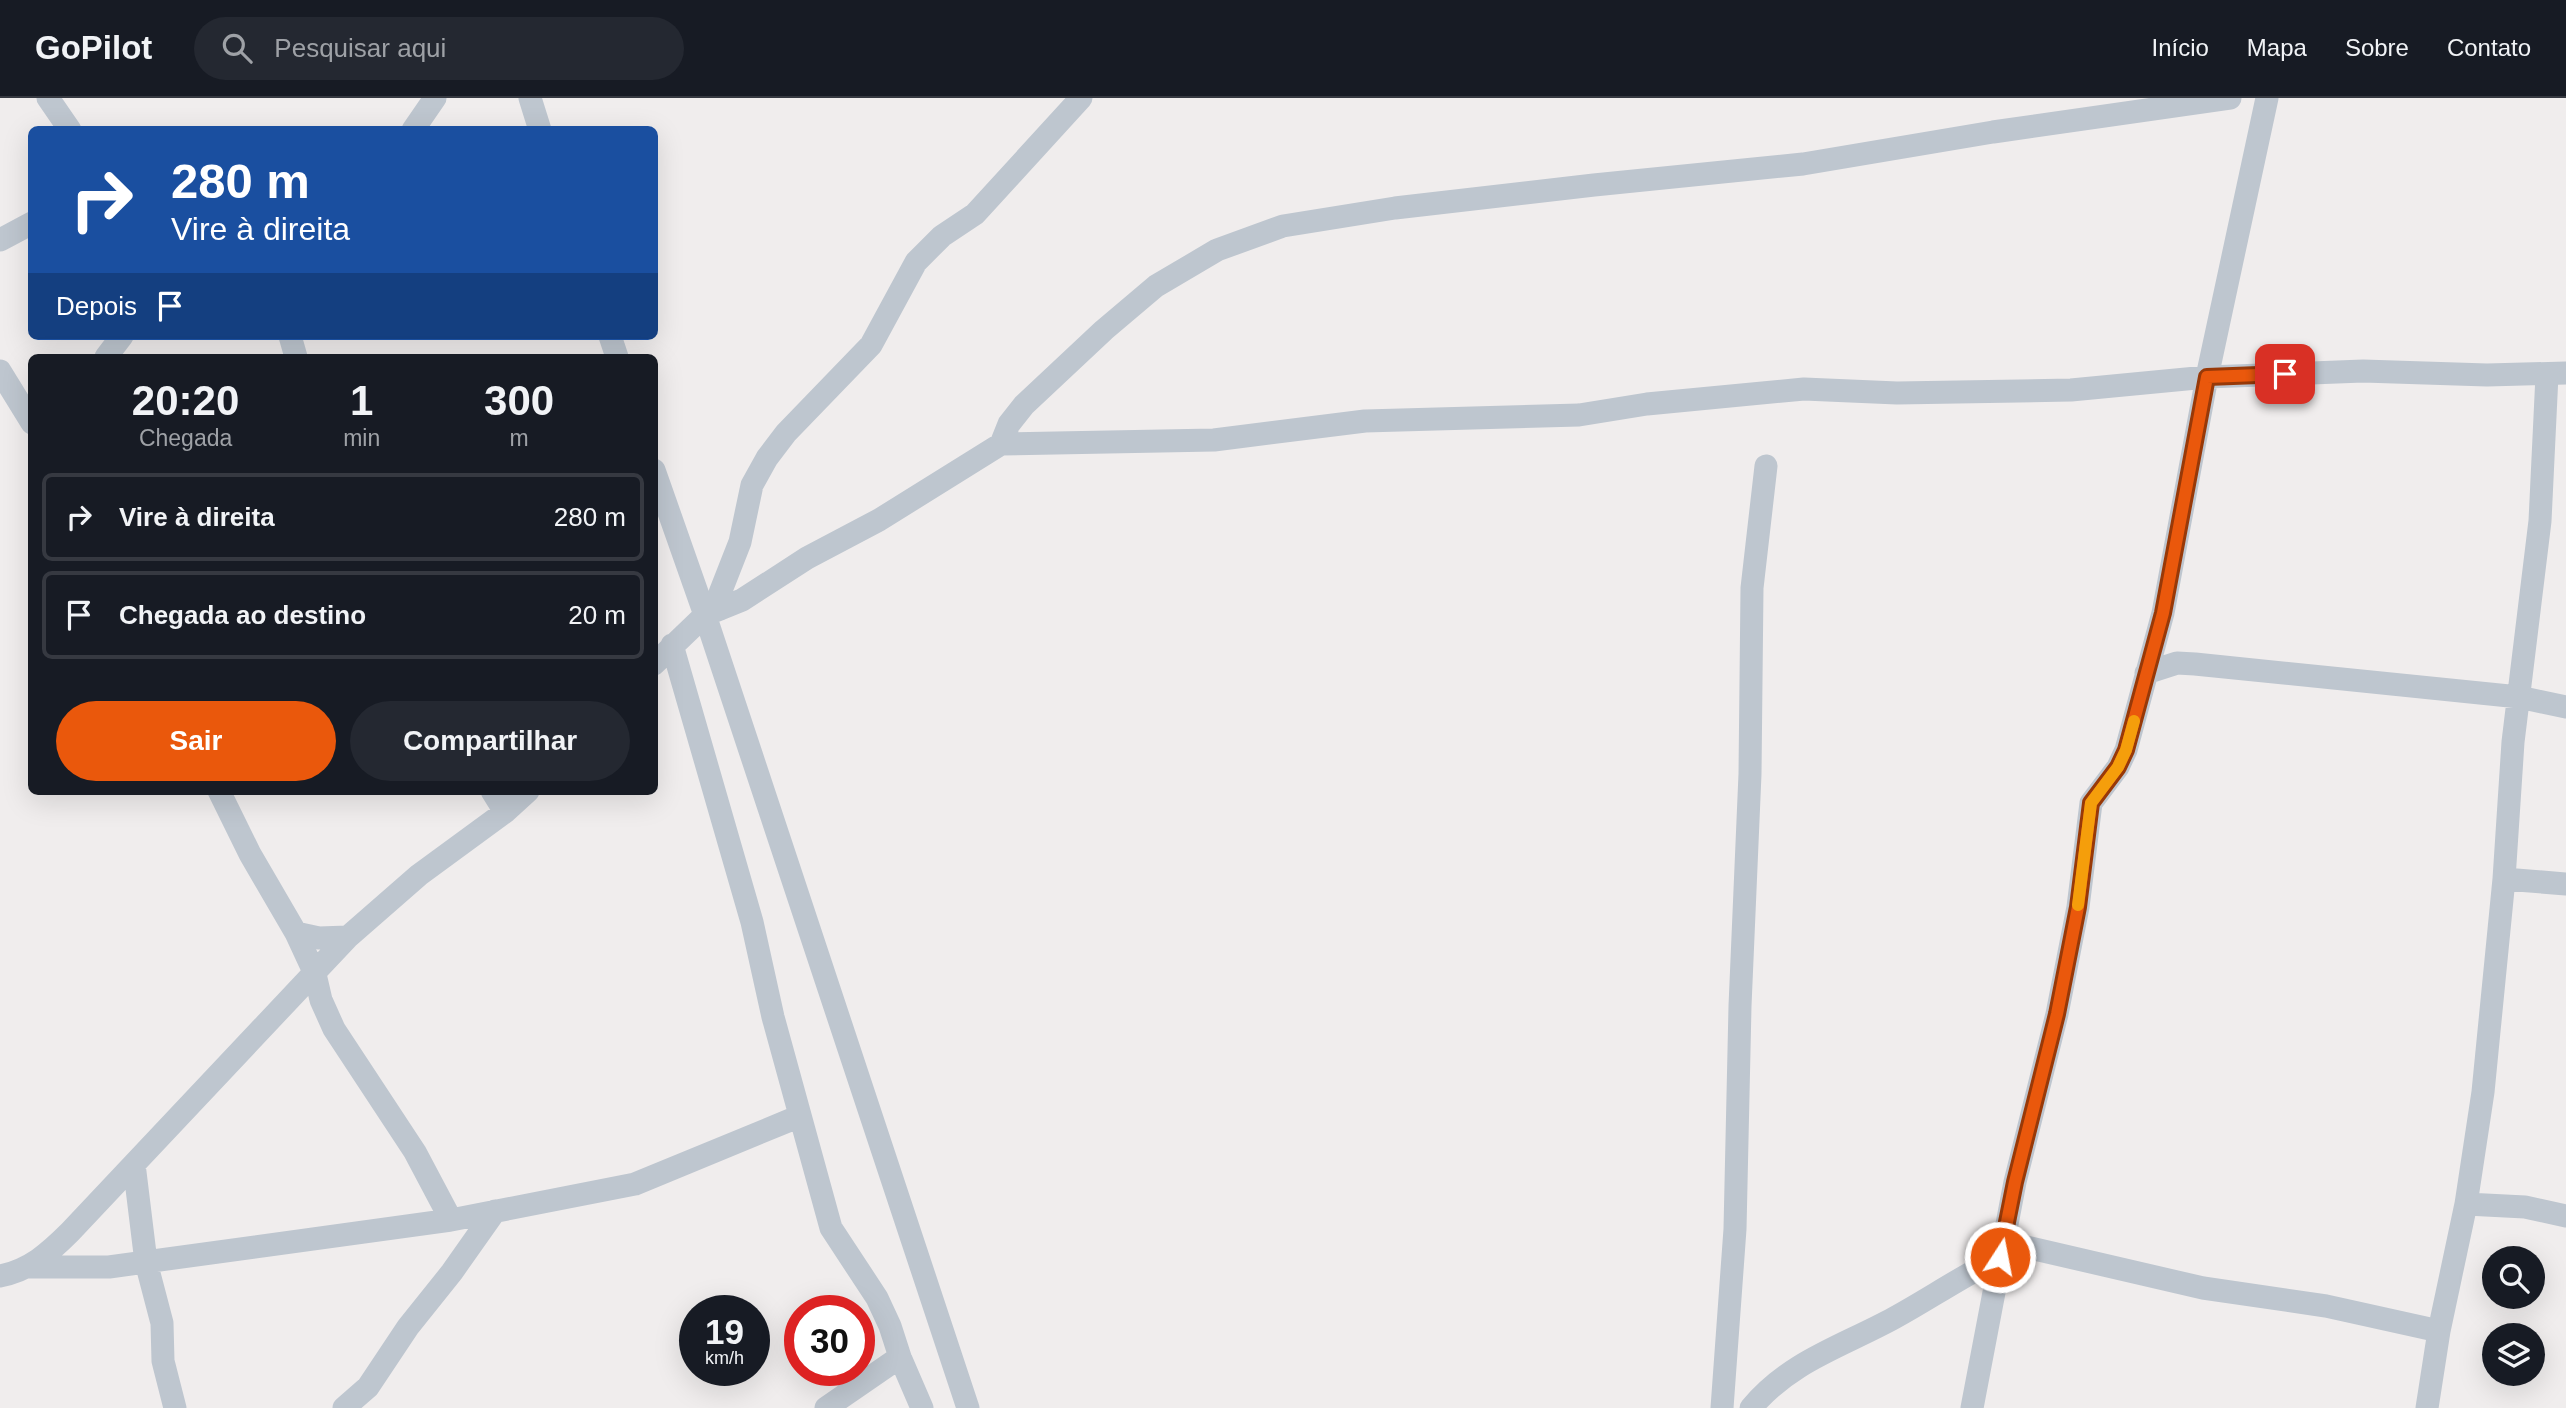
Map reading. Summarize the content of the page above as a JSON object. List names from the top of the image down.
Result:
{
  "page": {
    "header": "GoPilot",
    "search": "Pesquisar aqui",
    "nav": [
      "Início",
      "Mapa",
      "Sobre",
      "Contato"
    ],
    "turn": ["280 m", "Vire à direita"],
    "then": "Depois",
    "eta": [
      "20:20",
      "Chegada",
      "1",
      "min",
      "300",
      "m"
    ],
    "list": [
      {
        "name": "Vire à direita",
        "value": "280 m"
      },
      {
        "name": "Chegada ao destino",
        "value": "20 m"
      }
    ],
    "buttons": ["Sair", "Compartilhar"],
    "speed": "19 km/h",
    "limit": "30"
  }
}
